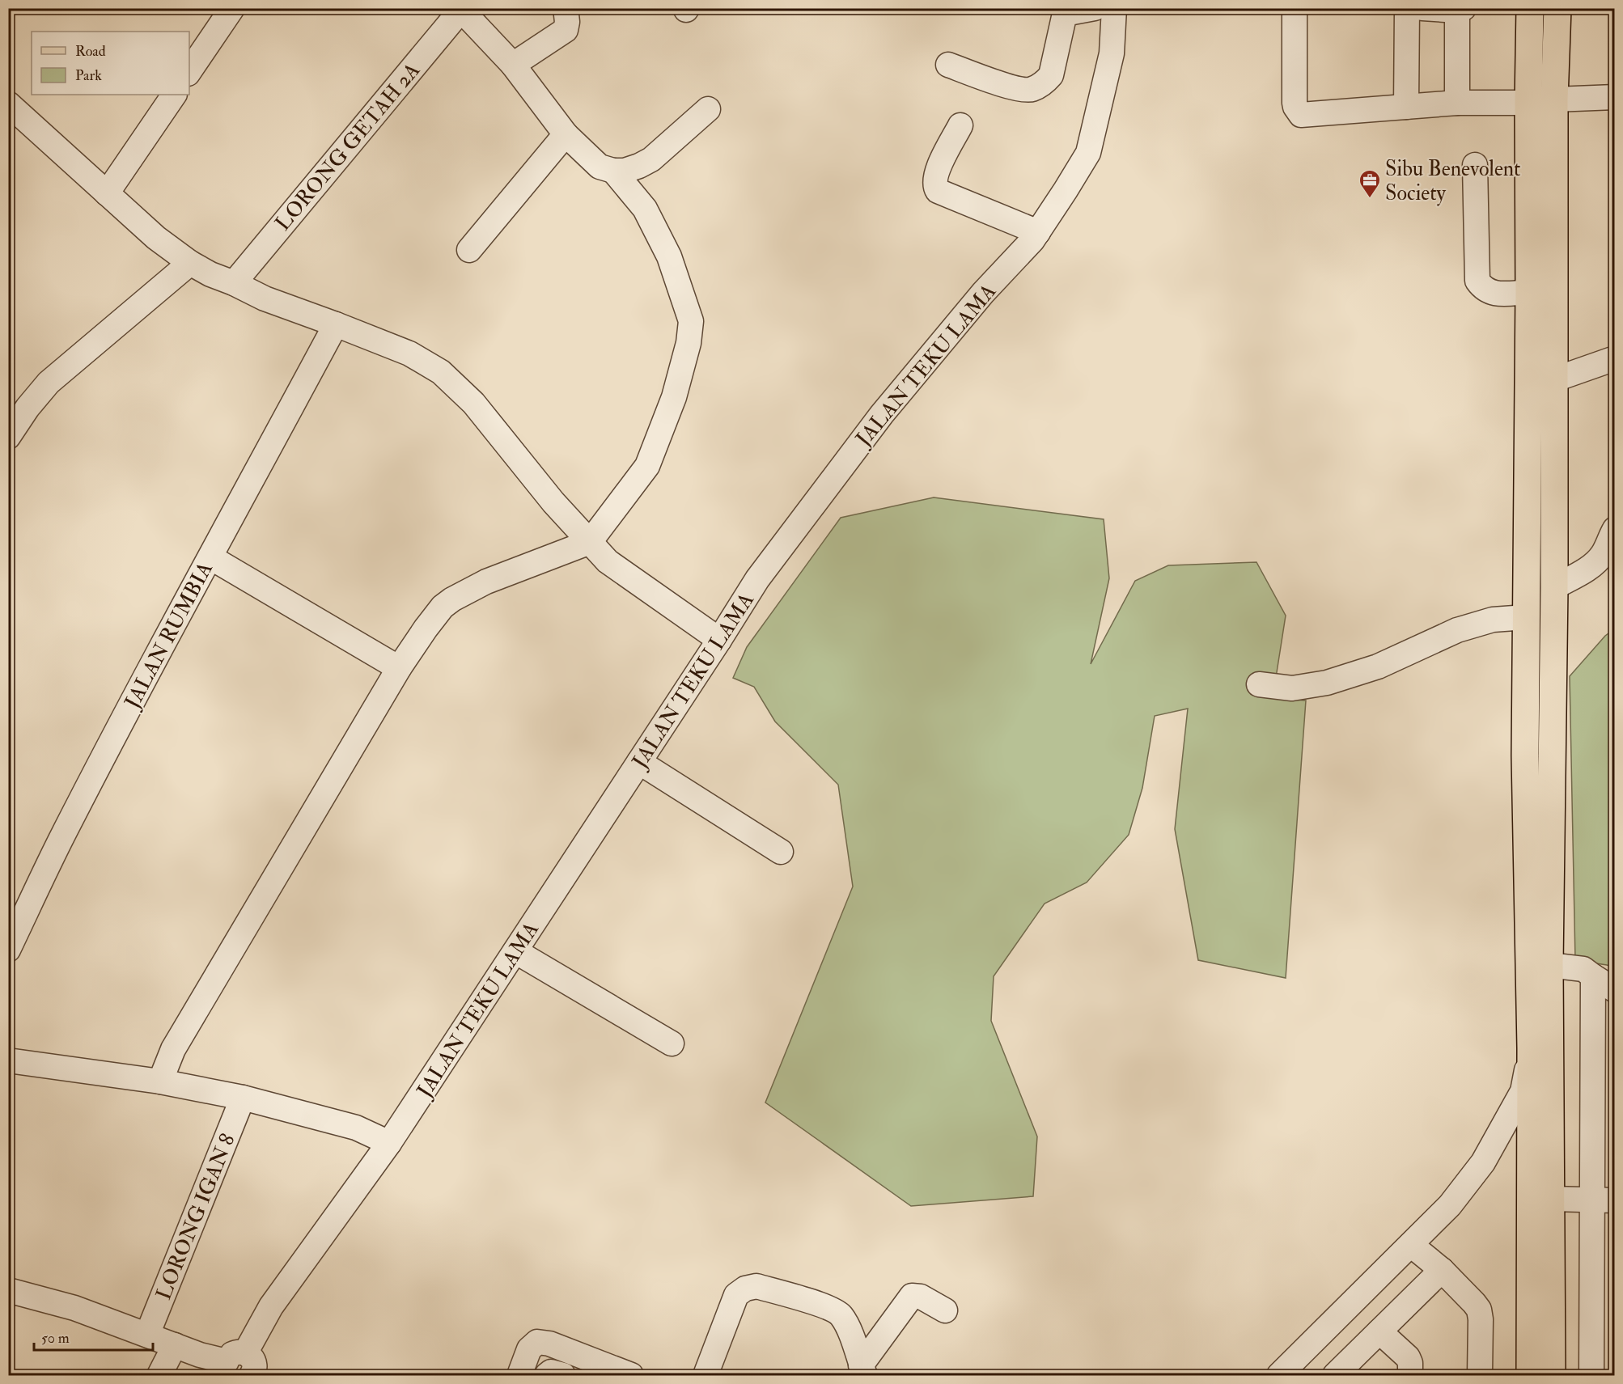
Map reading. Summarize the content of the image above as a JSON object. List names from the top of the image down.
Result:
{
  "streets": {
    "street": [
      "LORONG GETAH 2A",
      "JALAN TEKU LAMA",
      "JALAN RUMBIA",
      "LORONG IGAN 8"
    ]
  },
  "places": {
    "office": ["Sibu Benevolent Society"]
  },
  "legend": ["Road", "Park"],
  "scale_bar": "50 m"
}
